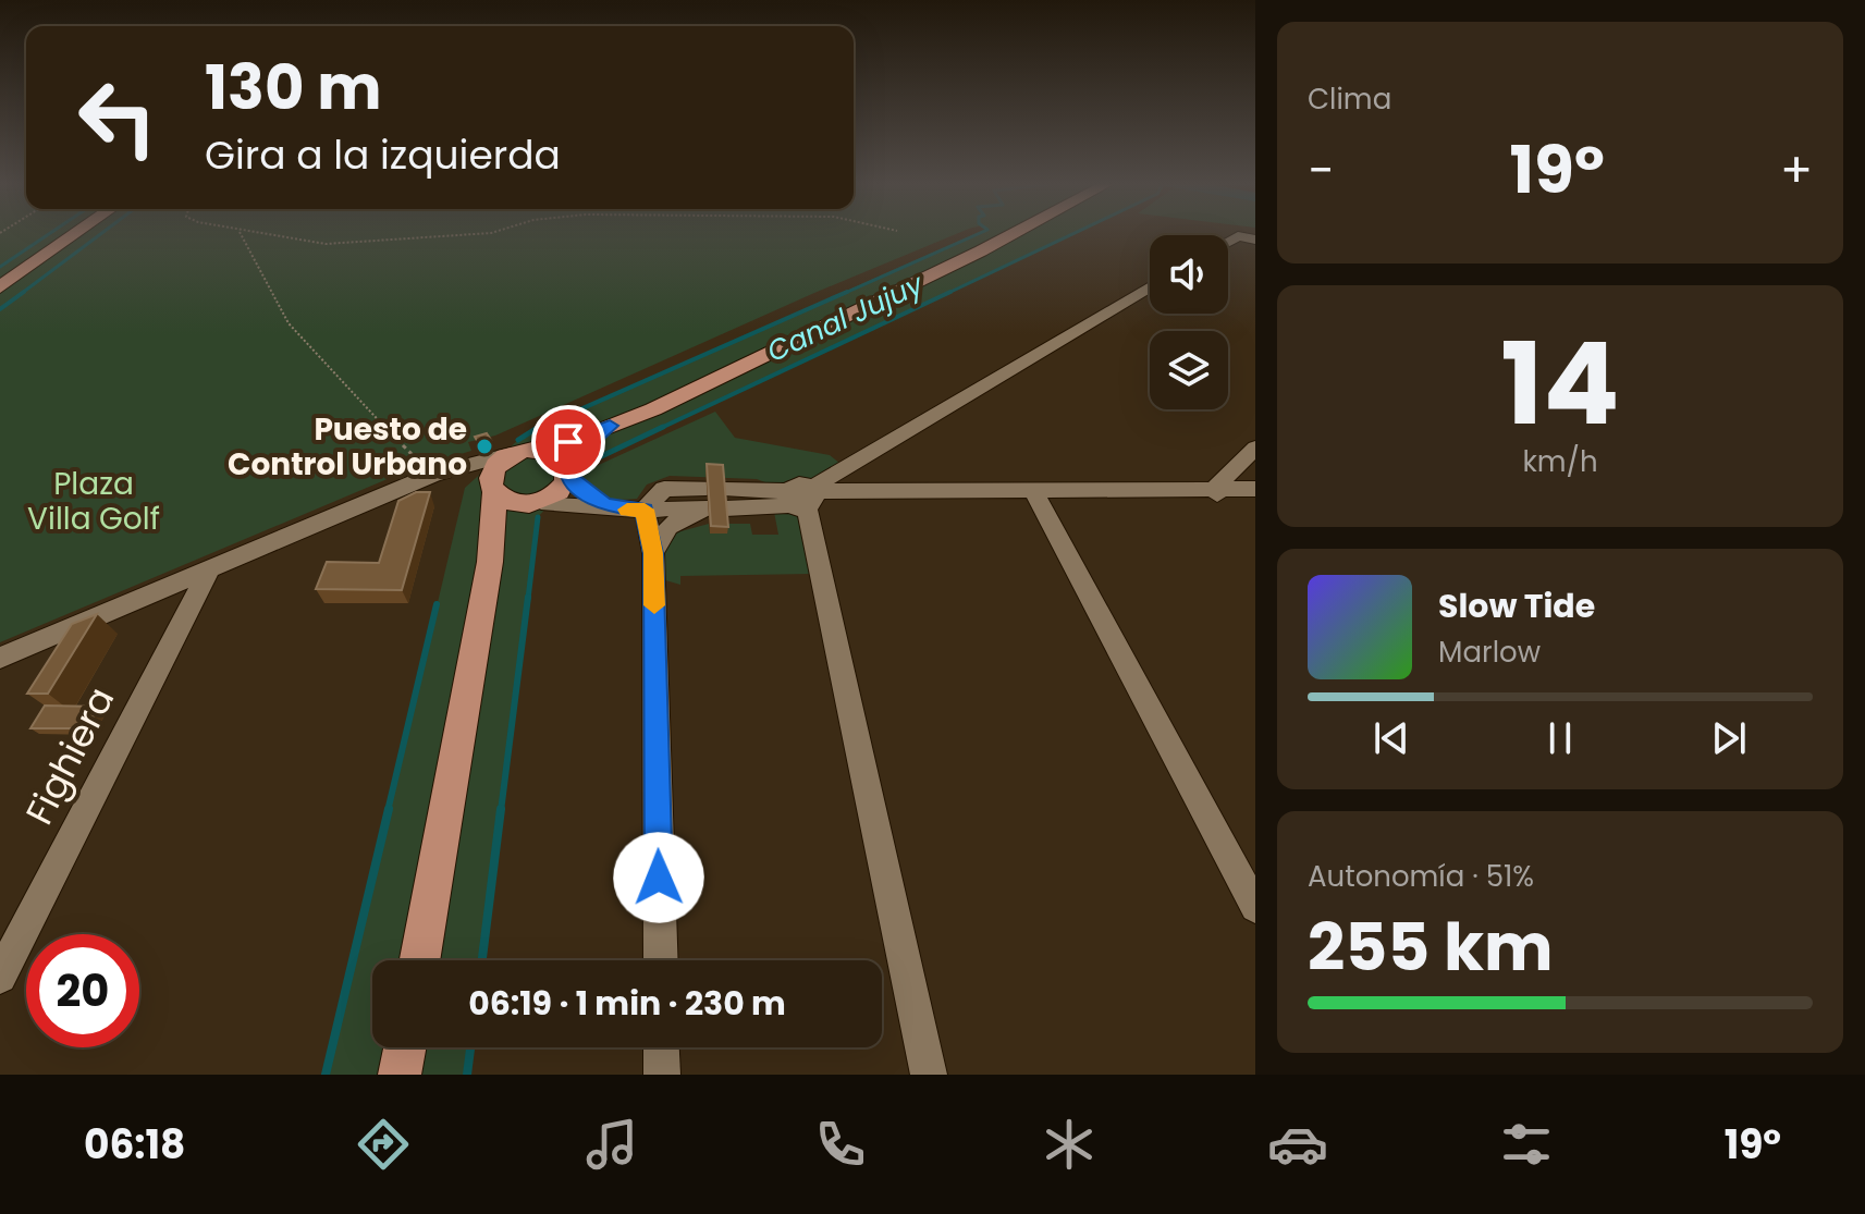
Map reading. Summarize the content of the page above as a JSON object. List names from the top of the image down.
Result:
{
  "streets": {
    "street": ["Fighiera"]
  },
  "water": ["Canal Jujuy"],
  "parks": ["Plaza Villa Golf"],
  "places": ["Puesto de Control Urbano"],
  "page": {
    "tile": [
      "Clima",
      ["14", "km/h"],
      ["Autonomía · 51%", "255 km"]
    ],
    "turn": ["130 m", "Gira a la izquierda"],
    "heat": ["−", "19°", "+"],
    "song": ["Slow Tide", "Marlow"],
    "limit": "20",
    "trip": "06:19 · 1 min · 230 m",
    "tabs": ["06:18", "19°"]
  }
}
